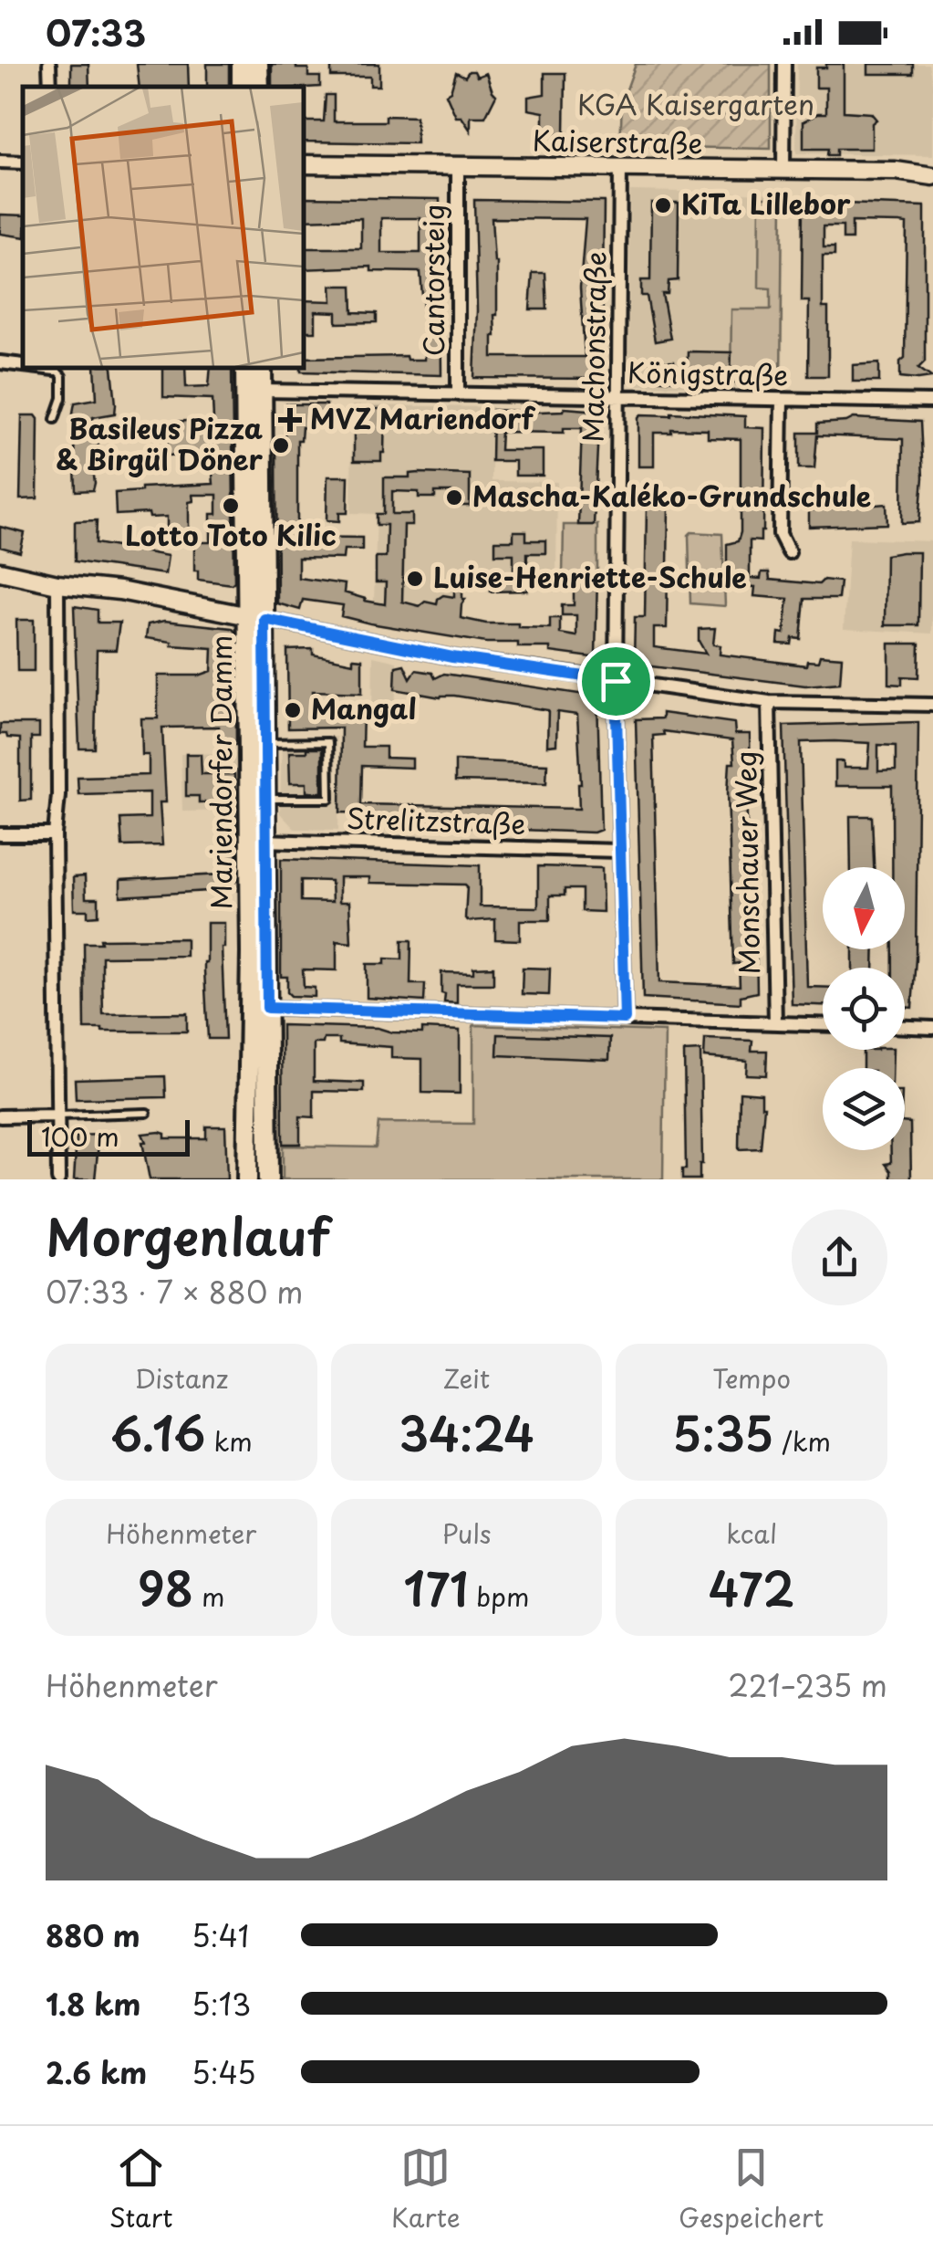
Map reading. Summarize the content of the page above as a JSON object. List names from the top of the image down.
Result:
{
  "streets": {
    "main road": ["Mariendorfer Damm"],
    "street": [
      "Kaiserstraße",
      "Cantorsteig",
      "Machonstraße",
      "Königstraße",
      "Strelitzstraße",
      "Monschauer Weg"
    ]
  },
  "crossings": [
    ["Kaiserstraße", "Cantorsteig"],
    ["Kaiserstraße", "Machonstraße"],
    ["Cantorsteig", "Königstraße"],
    ["Machonstraße", "Königstraße"],
    ["Machonstraße", "Strelitzstraße"],
    ["Königstraße", "Mariendorfer Damm"],
    ["Mariendorfer Damm", "Strelitzstraße"]
  ],
  "parks": ["KGA Kaisergarten"],
  "places": {
    "other": [
      "KiTa Lillebor",
      "Basileus Pizza & Birgül Döner",
      "Mascha-Kaléko-Grundschule",
      "Lotto Toto Kilic",
      "Luise-Henriette-Schule",
      "Mangal"
    ],
    "health": ["MVZ Mariendorf"]
  },
  "scale_bar": "100 m",
  "north": "bottom",
  "page": {
    "status": "07:33",
    "scale": "100 m",
    "heading": ["Morgenlauf", "07:33 · 7 × 880 m"],
    "stats": [
      ["Distanz", "6.16 km"],
      ["Zeit", "34:24"],
      ["Tempo", "5:35 /km"],
      ["Höhenmeter", "98 m"],
      ["Puls", "171 bpm"],
      ["kcal", "472"]
    ],
    "chart": ["Höhenmeter", "221–235 m"],
    "list": [
      {
        "name": "880 m",
        "note": "5:41"
      },
      {
        "name": "1.8 km",
        "note": "5:13"
      },
      {
        "name": "2.6 km",
        "note": "5:45"
      }
    ],
    "tabs": ["Start", "Karte", "Gespeichert"]
  }
}
